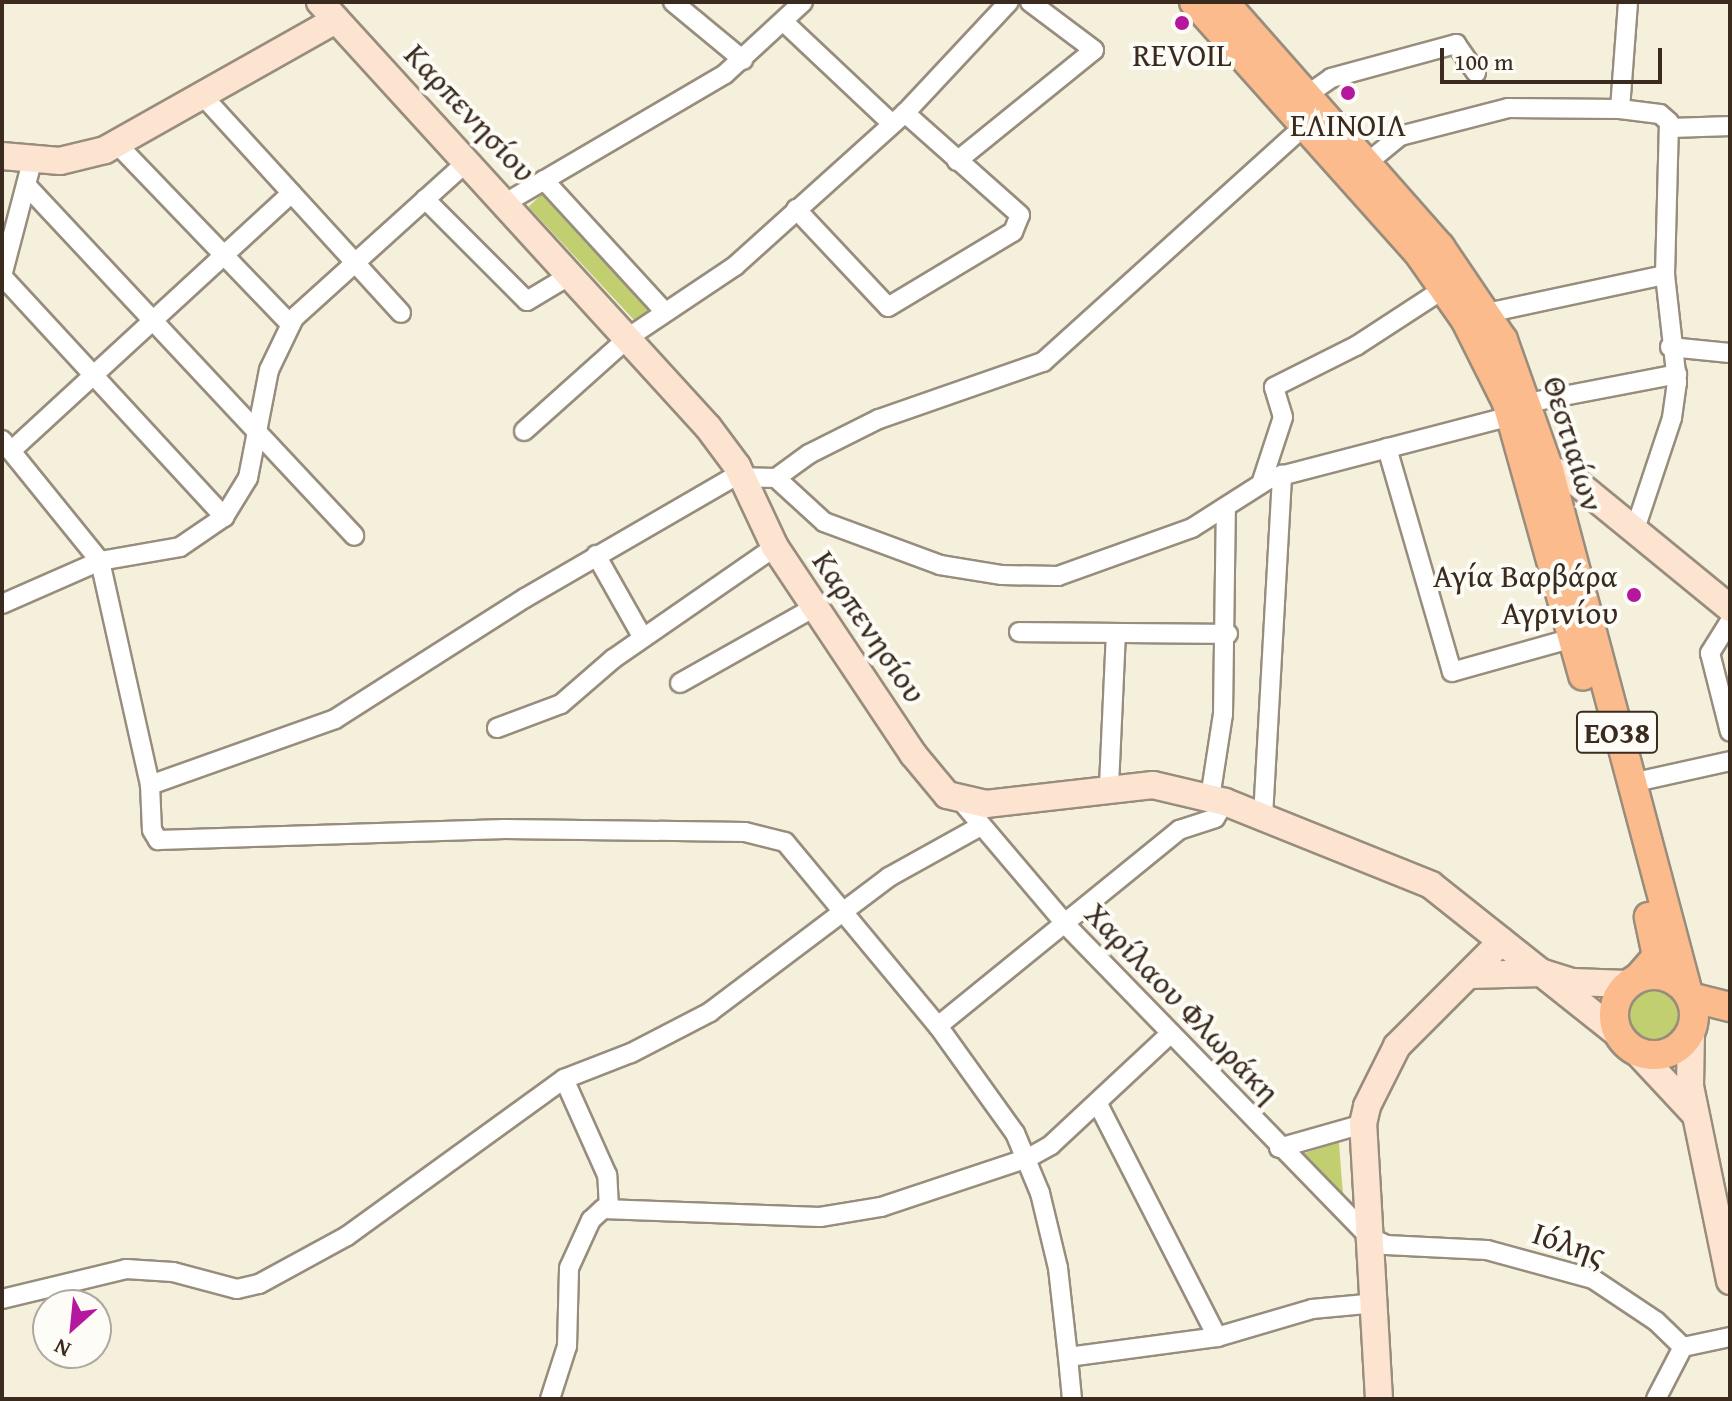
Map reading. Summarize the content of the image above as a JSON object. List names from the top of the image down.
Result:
{
  "streets": {
    "main road": ["Καρπενησίου", "Θεστιαίων", "ΕΟ38"],
    "street": ["Χαρίλαου Φλωράκη", "Ιόλης"]
  },
  "crossings": [
    ["Καρπενησίου", "Χαρίλαου Φλωράκη"],
    ["Θεστιαίων", "ΕΟ38"],
    ["Χαρίλαου Φλωράκη", "Ιόλης"]
  ],
  "places": ["REVOIL", "ΕΛΙΝΟΙΛ", "Αγία Βαρβάρα Αγρινίου"],
  "scale_bar": "100 m",
  "north": "bottom left"
}
